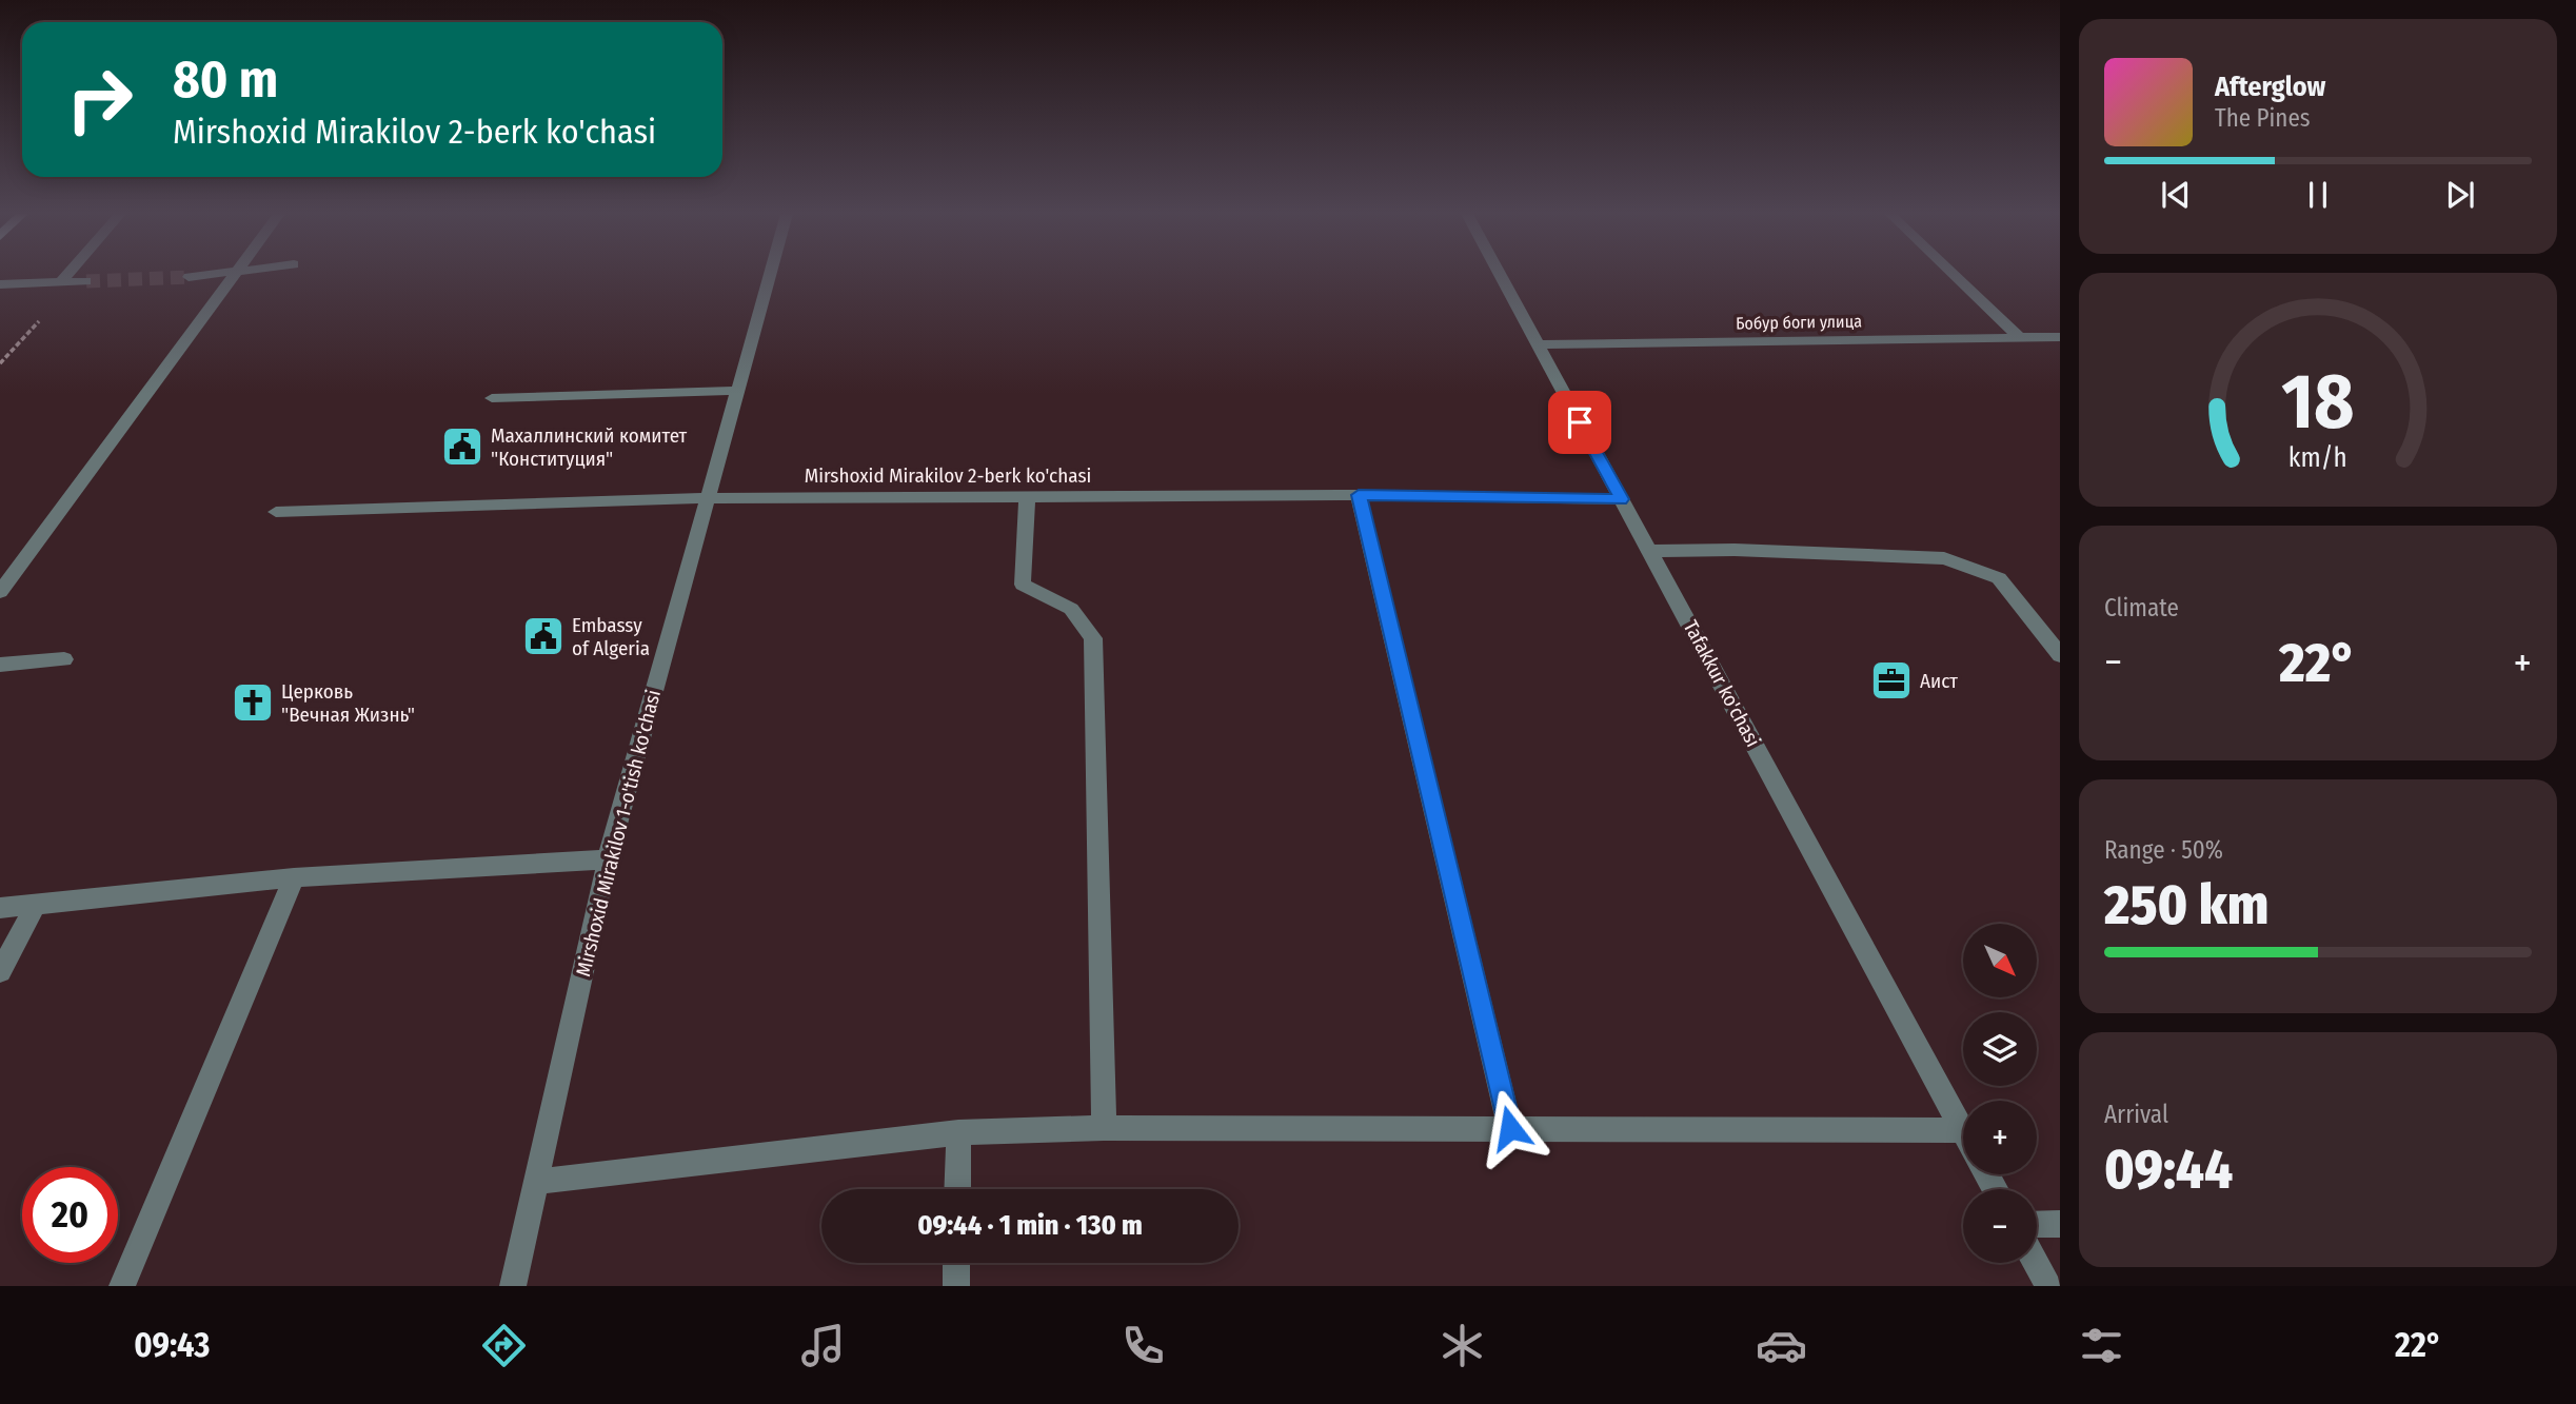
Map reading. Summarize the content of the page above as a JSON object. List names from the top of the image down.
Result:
{
  "streets": {
    "street": [
      "Бобур боги улица",
      "Mirshoxid Mirakilov 2-berk ko'chasi",
      "Tafakkur ko'chasi",
      "Mirshoxid Mirakilov 1-o'tish ko'chasi"
    ]
  },
  "crossings": [
    ["Бобур боги улица", "Tafakkur ko'chasi"],
    ["Mirshoxid Mirakilov 2-berk ko'chasi", "Tafakkur ko'chasi"],
    ["Mirshoxid Mirakilov 2-berk ko'chasi", "Mirshoxid Mirakilov 1-o'tish ko'chasi"]
  ],
  "places": {
    "public building": ["Махаллинский комитет \"Конституция\"", "Embassy of Algeria"],
    "office": ["Аист"],
    "church": ["Церковь \"Вечная Жизнь\""]
  },
  "north": "bottom right",
  "page": {
    "turn": ["80 m", "Mirshoxid Mirakilov 2-berk ko'chasi"],
    "song": ["Afterglow", "The Pines"],
    "tile": [
      "Climate",
      ["Range · 50%", "250 km"],
      ["Arrival", "09:44"]
    ],
    "heat": ["−", "22°", "+"],
    "map_buttons": ["+", "−"],
    "limit": "20",
    "trip": "09:44 · 1 min · 130 m",
    "tabs": ["09:43", "22°"],
    "gauge": ["18", "km/h"]
  }
}
